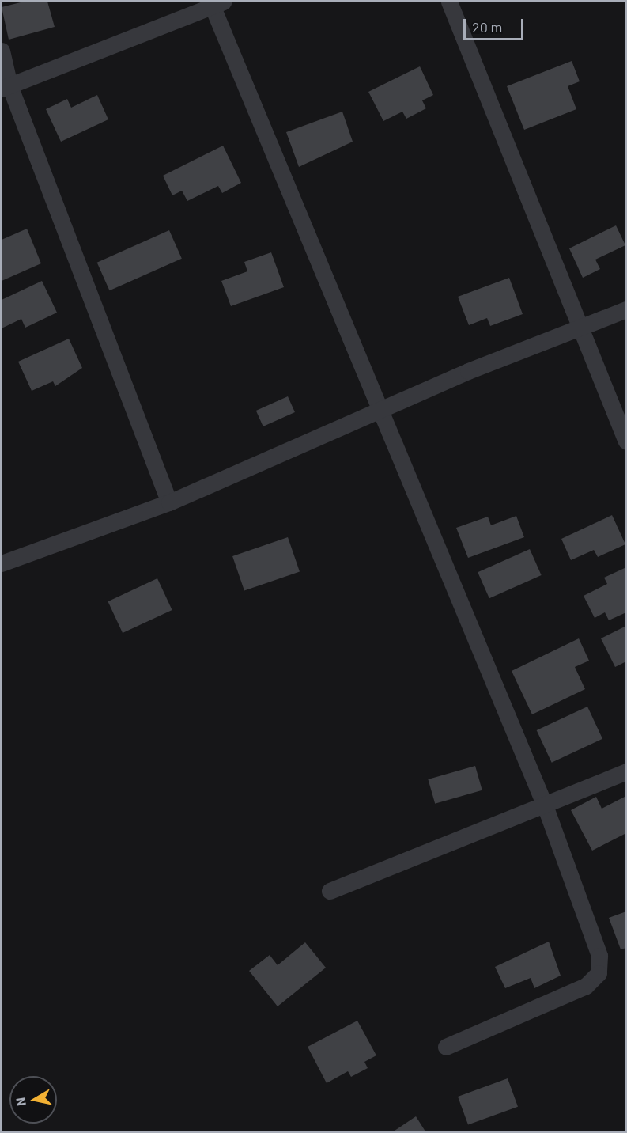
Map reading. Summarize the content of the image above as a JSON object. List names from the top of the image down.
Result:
{
  "scale_bar": "20 m",
  "north": "left"
}
